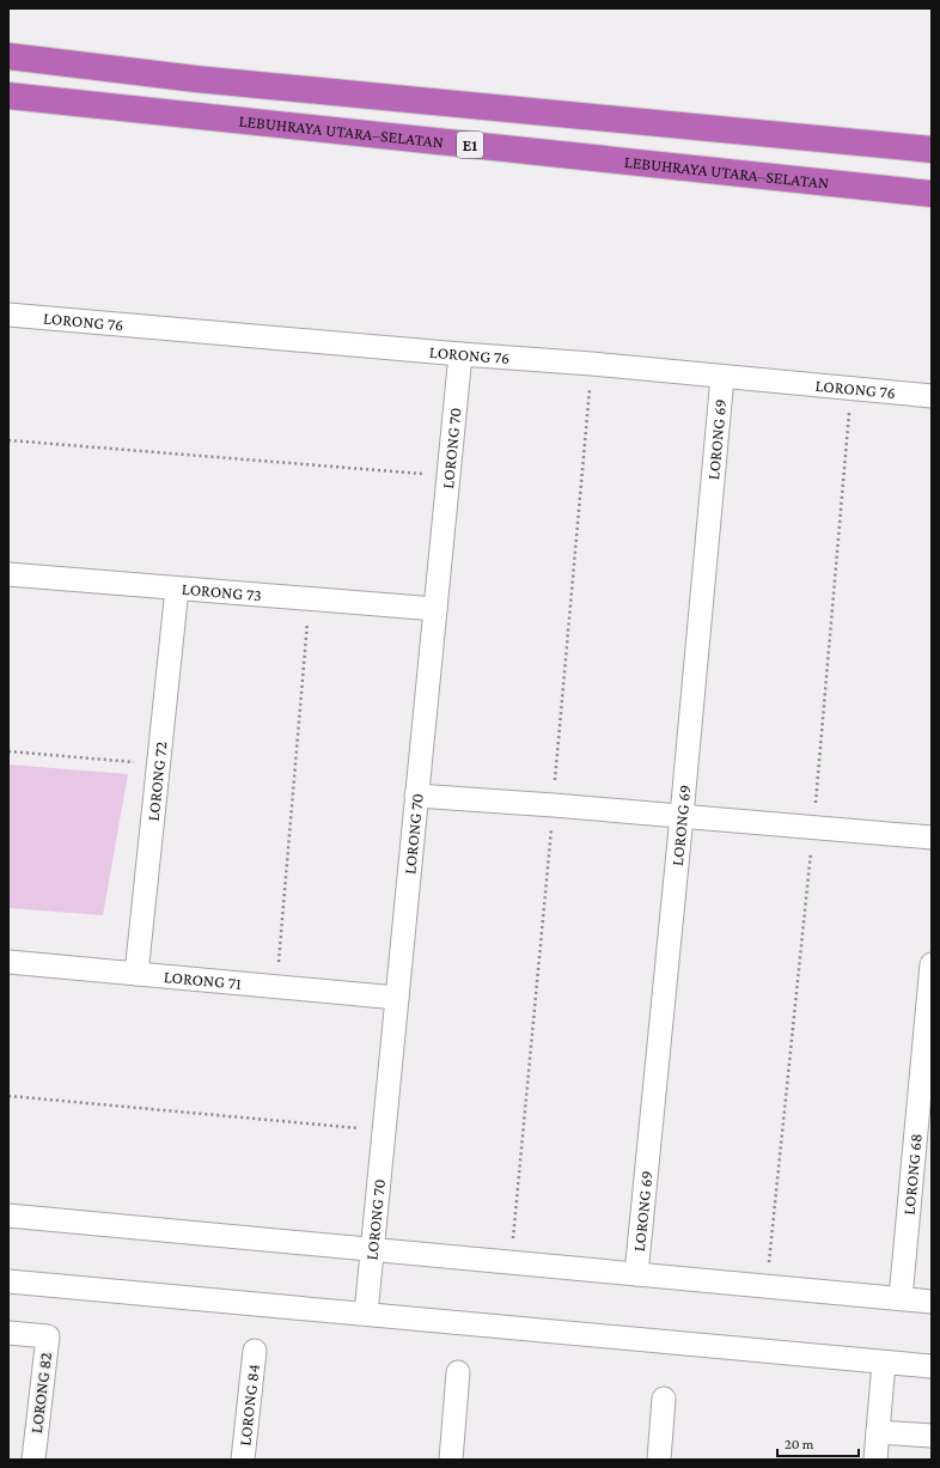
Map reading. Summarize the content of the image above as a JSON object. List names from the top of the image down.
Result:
{
  "streets": {
    "highway": ["LEBUHRAYA UTARA–SELATAN", "E1"],
    "street": [
      "LORONG 76",
      "LORONG 69",
      "LORONG 70",
      "LORONG 73",
      "LORONG 72",
      "LORONG 71",
      "LORONG 68",
      "LORONG 82",
      "LORONG 84"
    ]
  },
  "crossings": [
    ["LORONG 76", "LORONG 69"],
    ["LORONG 76", "LORONG 70"],
    ["LORONG 70", "LORONG 73"],
    ["LORONG 70", "LORONG 71"],
    ["LORONG 73", "LORONG 72"],
    ["LORONG 72", "LORONG 71"]
  ],
  "scale_bar": "20 m"
}
